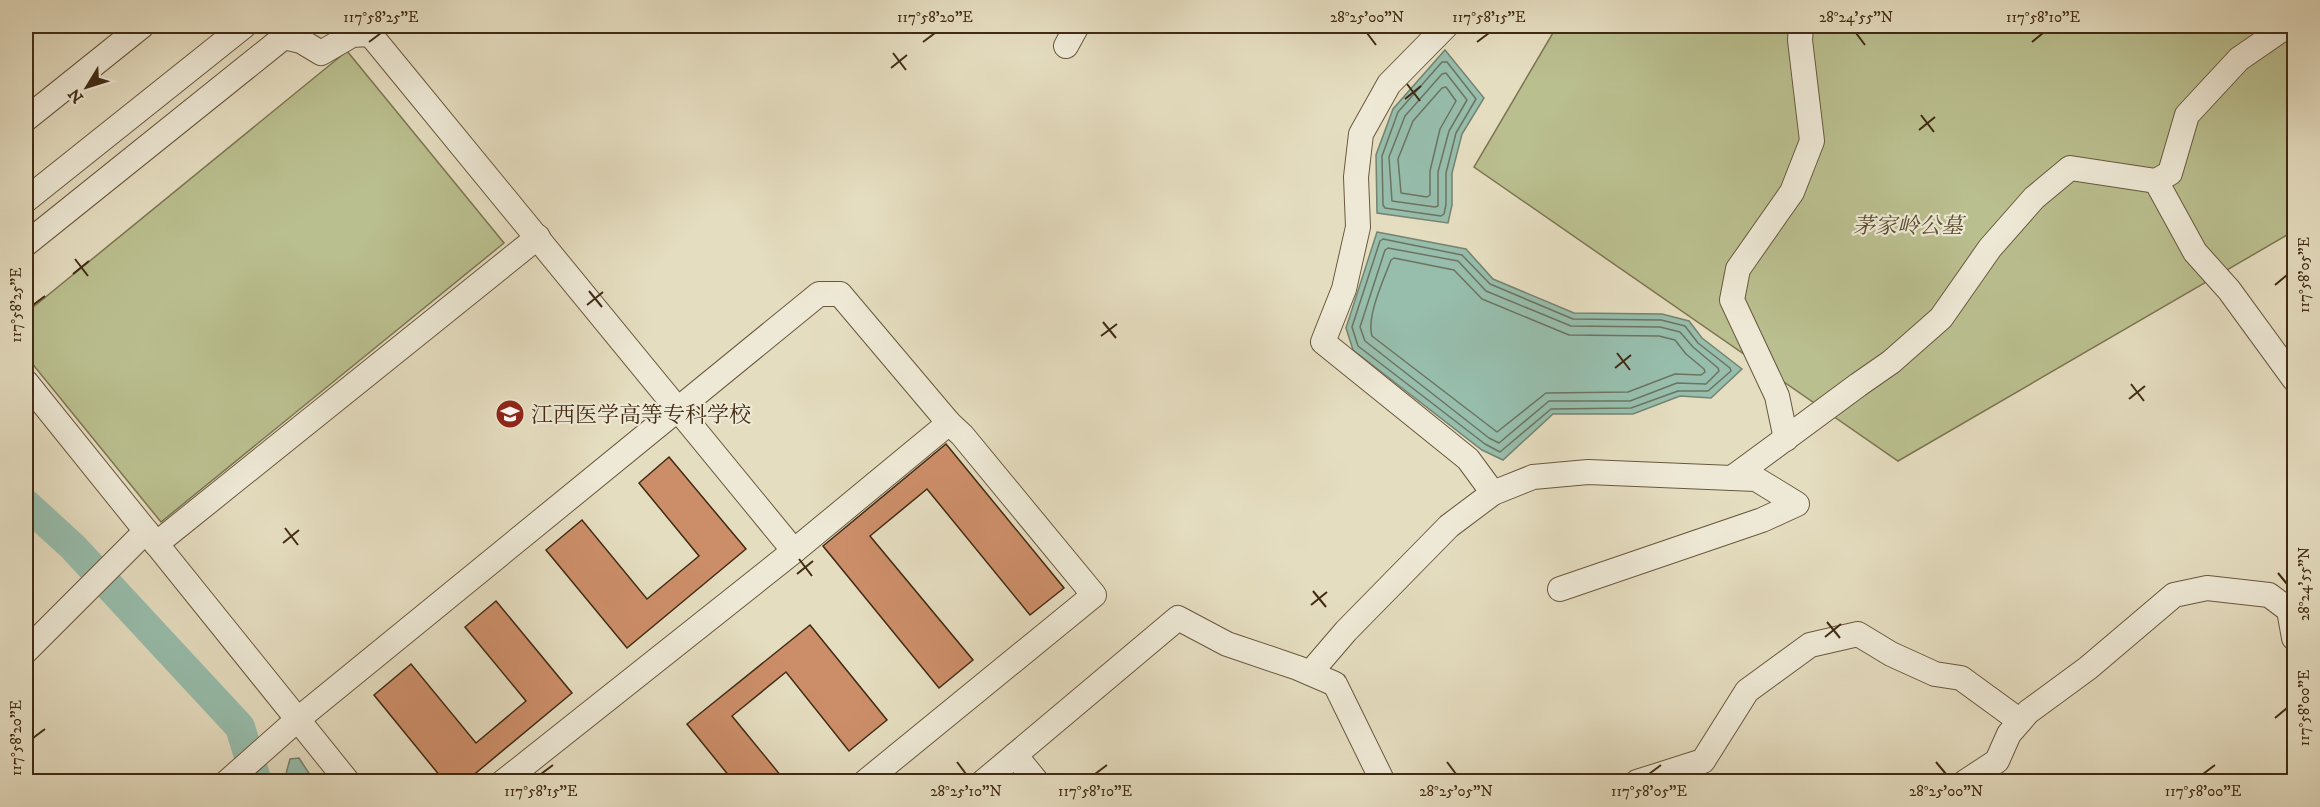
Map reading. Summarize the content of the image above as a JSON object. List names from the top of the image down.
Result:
{
  "parks": ["茅家岭公墓"],
  "places": {
    "school or university": ["江西医学高等专科学校"]
  },
  "north": "bottom left",
  "coordinates": [
    "117°58'25\"E",
    "117°58'20\"E",
    "28°25'00\"N",
    "117°58'15\"E",
    "28°24'55\"N",
    "117°58'10\"E",
    "117°58'05\"E",
    "117°58'00\"E",
    "28°25'10\"N",
    "28°25'05\"N"
  ]
}
